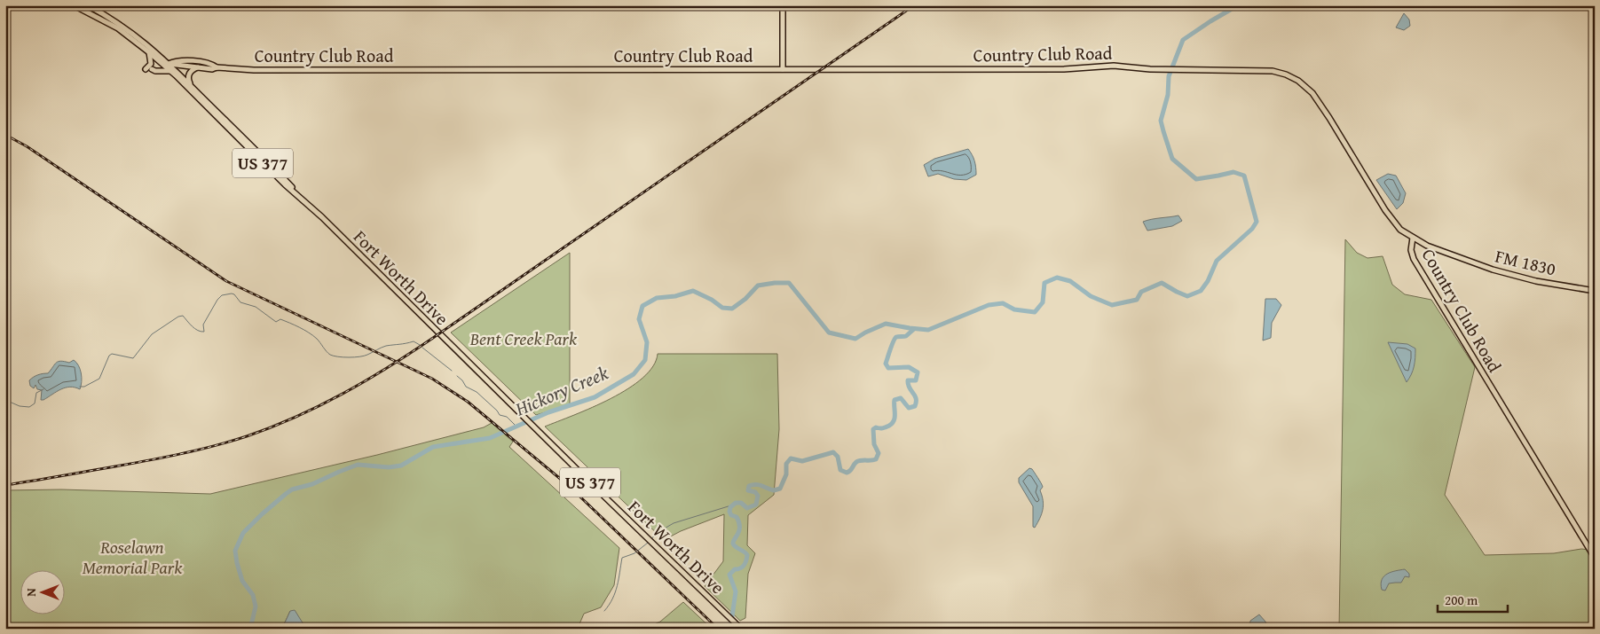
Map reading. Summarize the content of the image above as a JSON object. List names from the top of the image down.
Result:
{
  "streets": {
    "main road": [
      "Country Club Road",
      "US 377",
      "FM 1830",
      "Fort Worth Drive"
    ]
  },
  "crossings": [
    ["Country Club Road", "FM 1830"],
    ["Country Club Road", "Fort Worth Drive"]
  ],
  "water": ["Hickory Creek"],
  "parks": ["Bent Creek Park", "Roselawn Memorial Park"],
  "scale_bar": "200 m",
  "north": "left"
}
